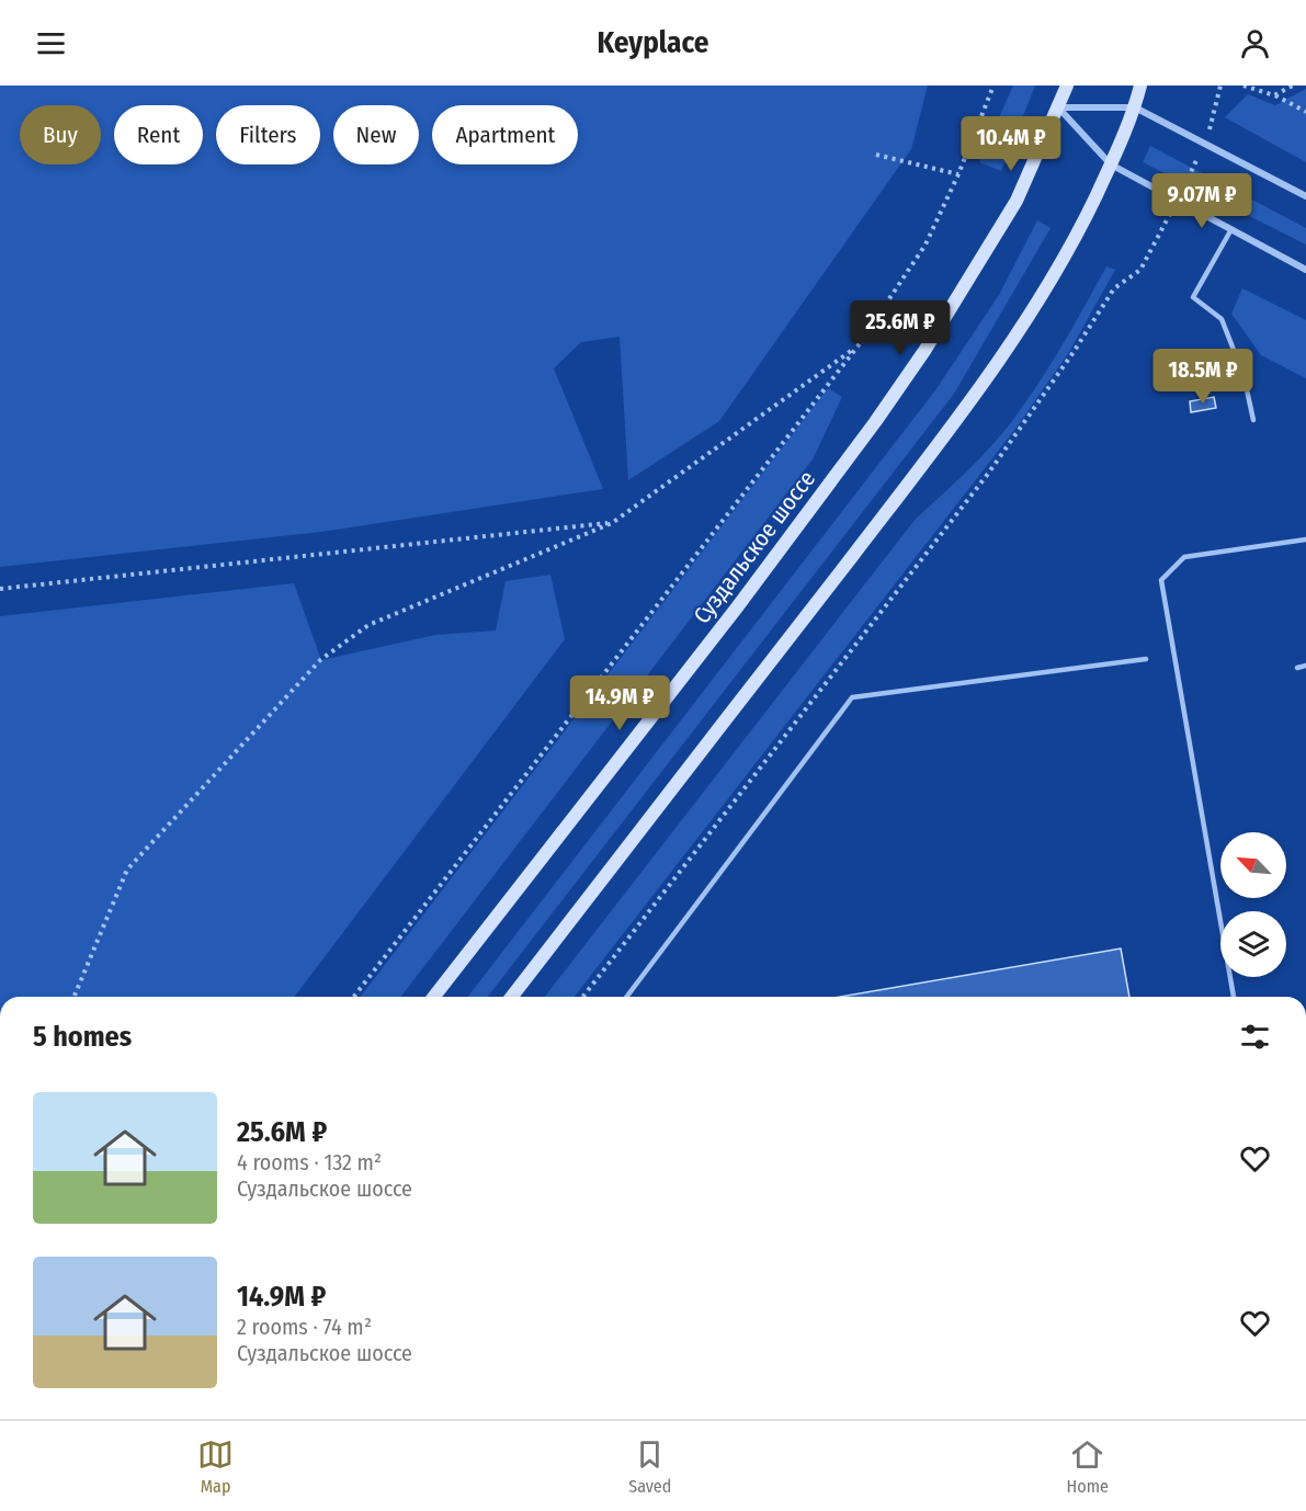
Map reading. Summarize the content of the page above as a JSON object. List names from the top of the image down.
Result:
{
  "streets": {
    "main road": ["Суздальское шоссе"]
  },
  "north": "top left",
  "page": {
    "header": "Keyplace",
    "chip": [
      "Buy",
      "Rent",
      "Filters",
      "New",
      "Apartment"
    ],
    "price": [
      "10.4M ₽",
      "9.07M ₽",
      "25.6M ₽",
      "18.5M ₽",
      "14.9M ₽"
    ],
    "heading": "5 homes",
    "list": [
      {
        "name": "25.6M ₽",
        "note": "4 rooms · 132 m² · Суздальское шоссе"
      },
      {
        "name": "14.9M ₽",
        "note": "2 rooms · 74 m² · Суздальское шоссе"
      }
    ],
    "tabs": ["Map", "Saved", "Home"]
  }
}
